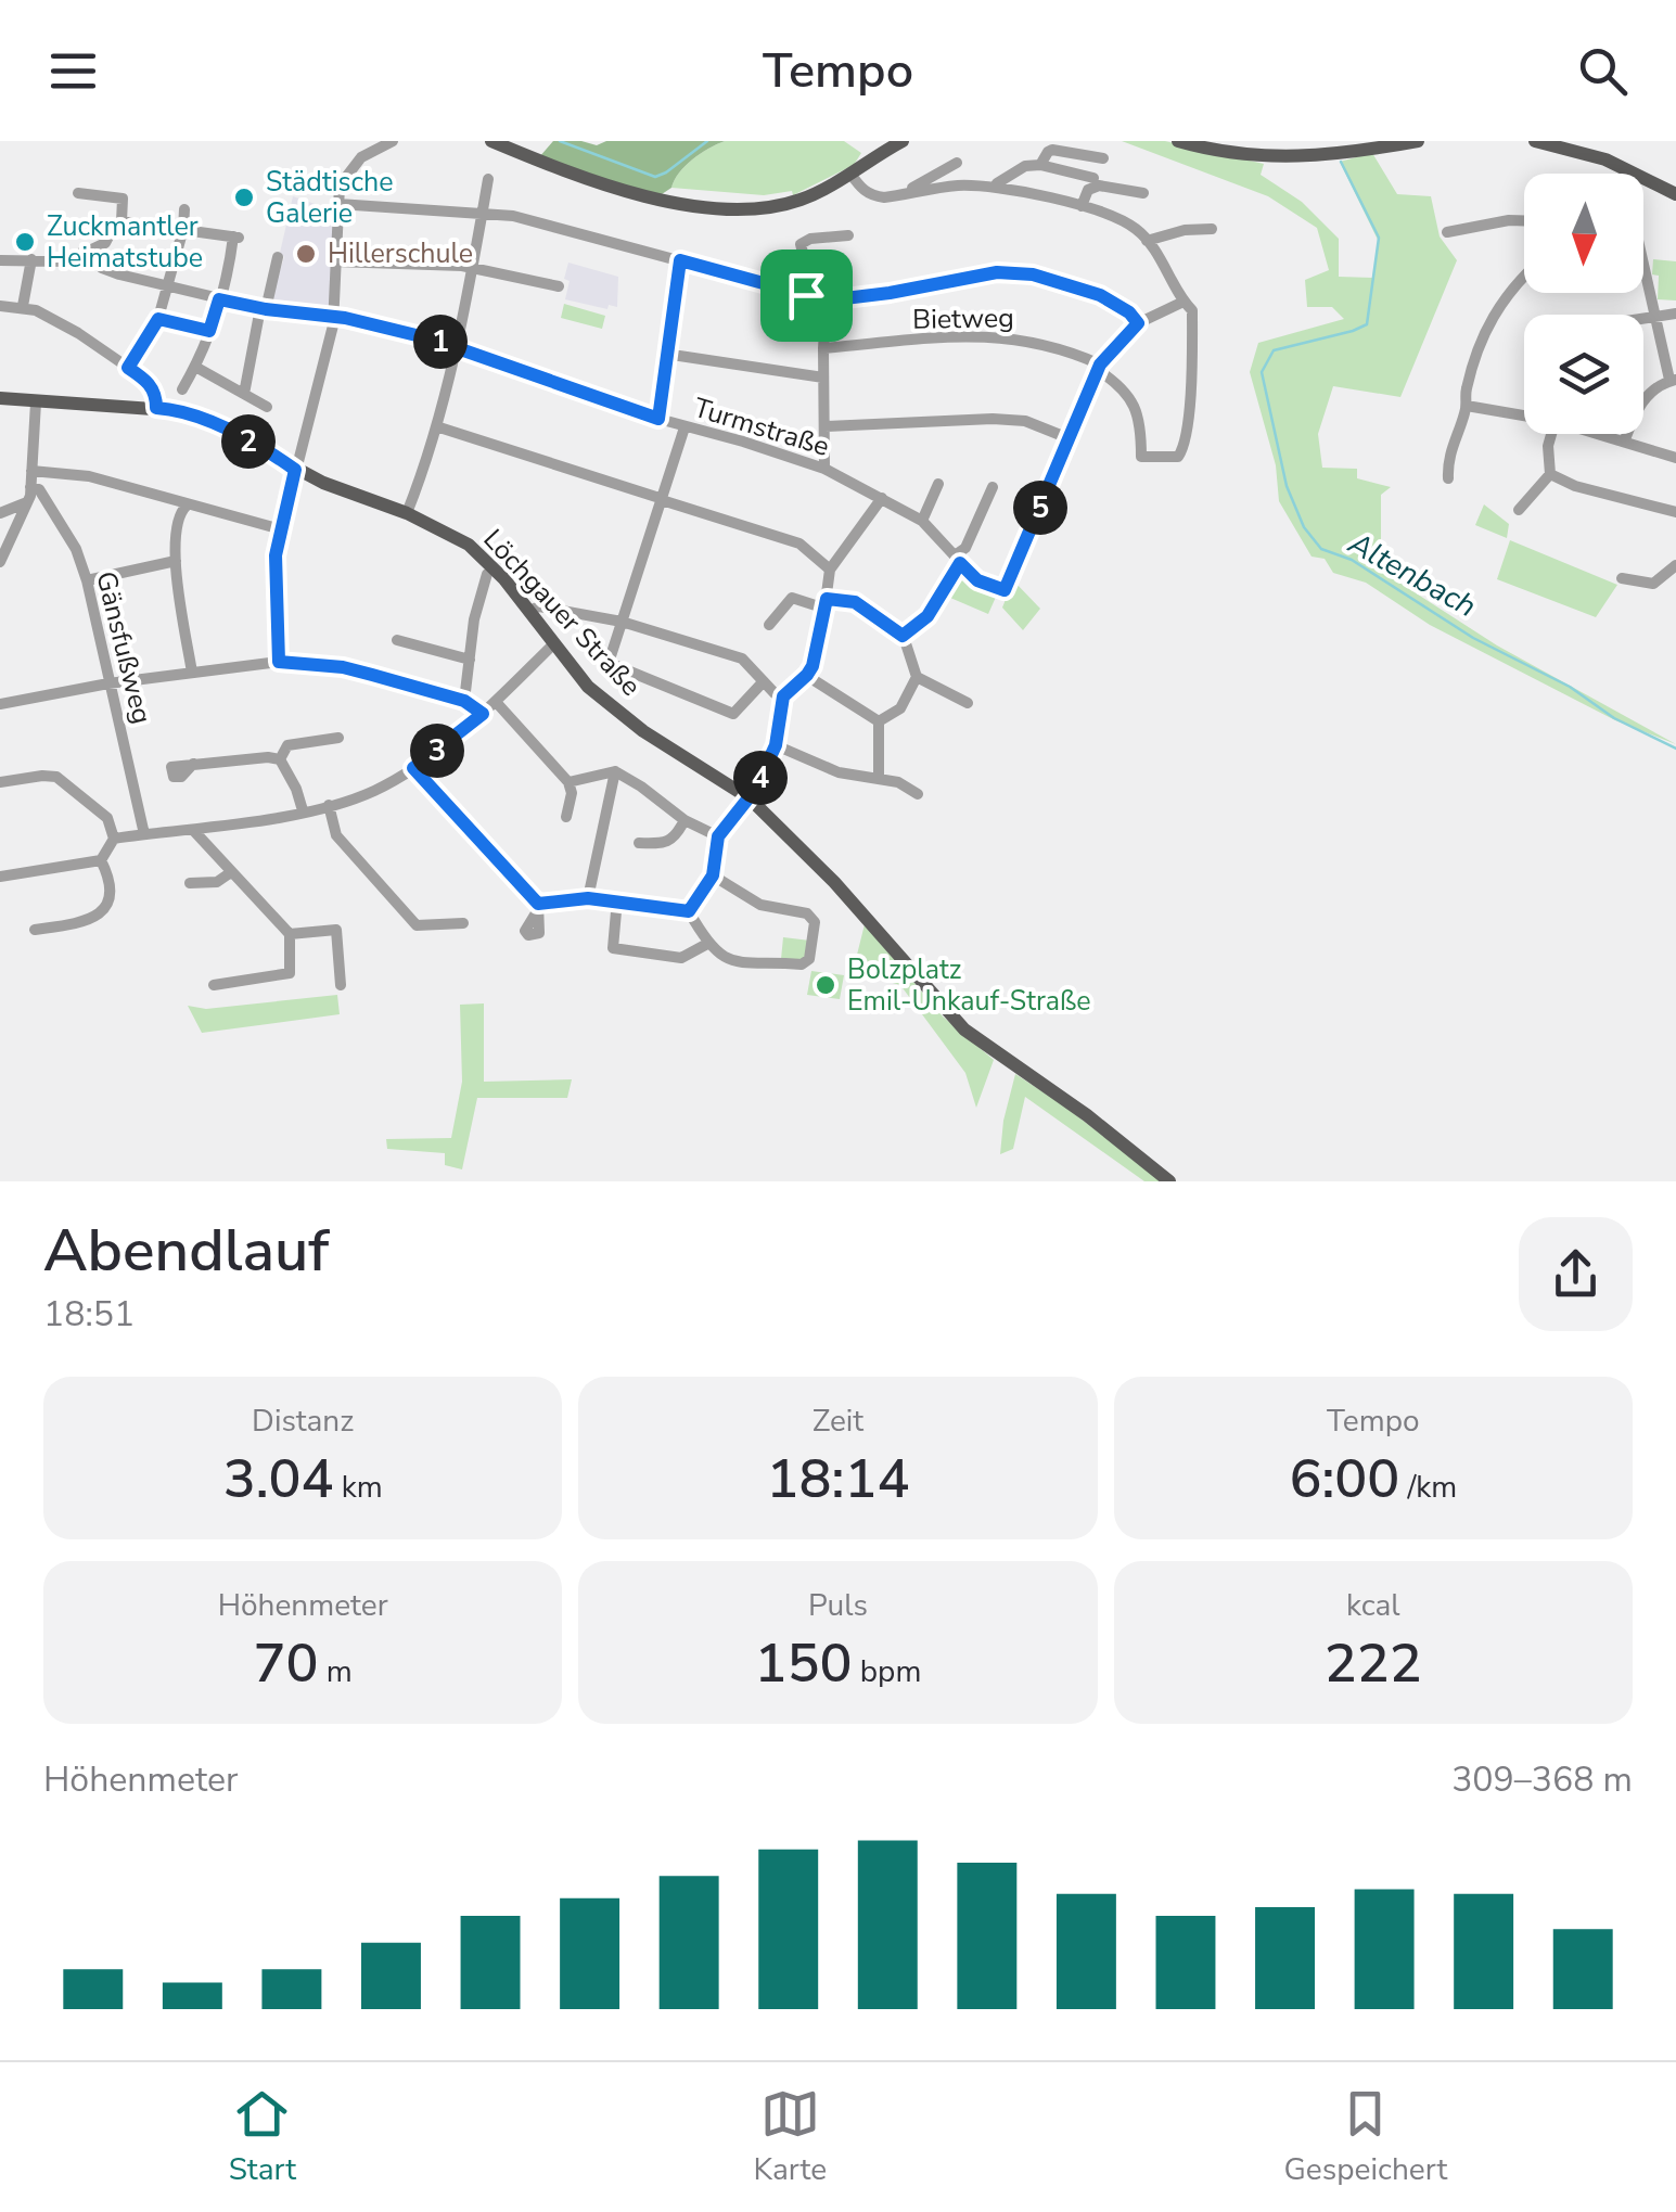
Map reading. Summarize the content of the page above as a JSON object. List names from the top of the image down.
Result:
{
  "streets": {
    "main road": ["Löchgauer Straße"],
    "street": ["Bietweg", "Turmstraße", "Gänsfußweg"]
  },
  "water": ["Altenbach"],
  "places": [
    "Städtische Galerie",
    "Zuckmantler Heimatstube",
    "Hillerschule",
    "Bolzplatz Emil-Unkauf-Straße"
  ],
  "north": "bottom",
  "page": {
    "header": "Tempo",
    "pins": [
      "1",
      "2",
      "5",
      "3",
      "4"
    ],
    "heading": ["Abendlauf", "18:51"],
    "stats": [
      ["Distanz", "3.04 km"],
      ["Zeit", "18:14"],
      ["Tempo", "6:00 /km"],
      ["Höhenmeter", "70 m"],
      ["Puls", "150 bpm"],
      ["kcal", "222"]
    ],
    "chart": ["Höhenmeter", "309–368 m"],
    "tabs": ["Start", "Karte", "Gespeichert"]
  }
}
